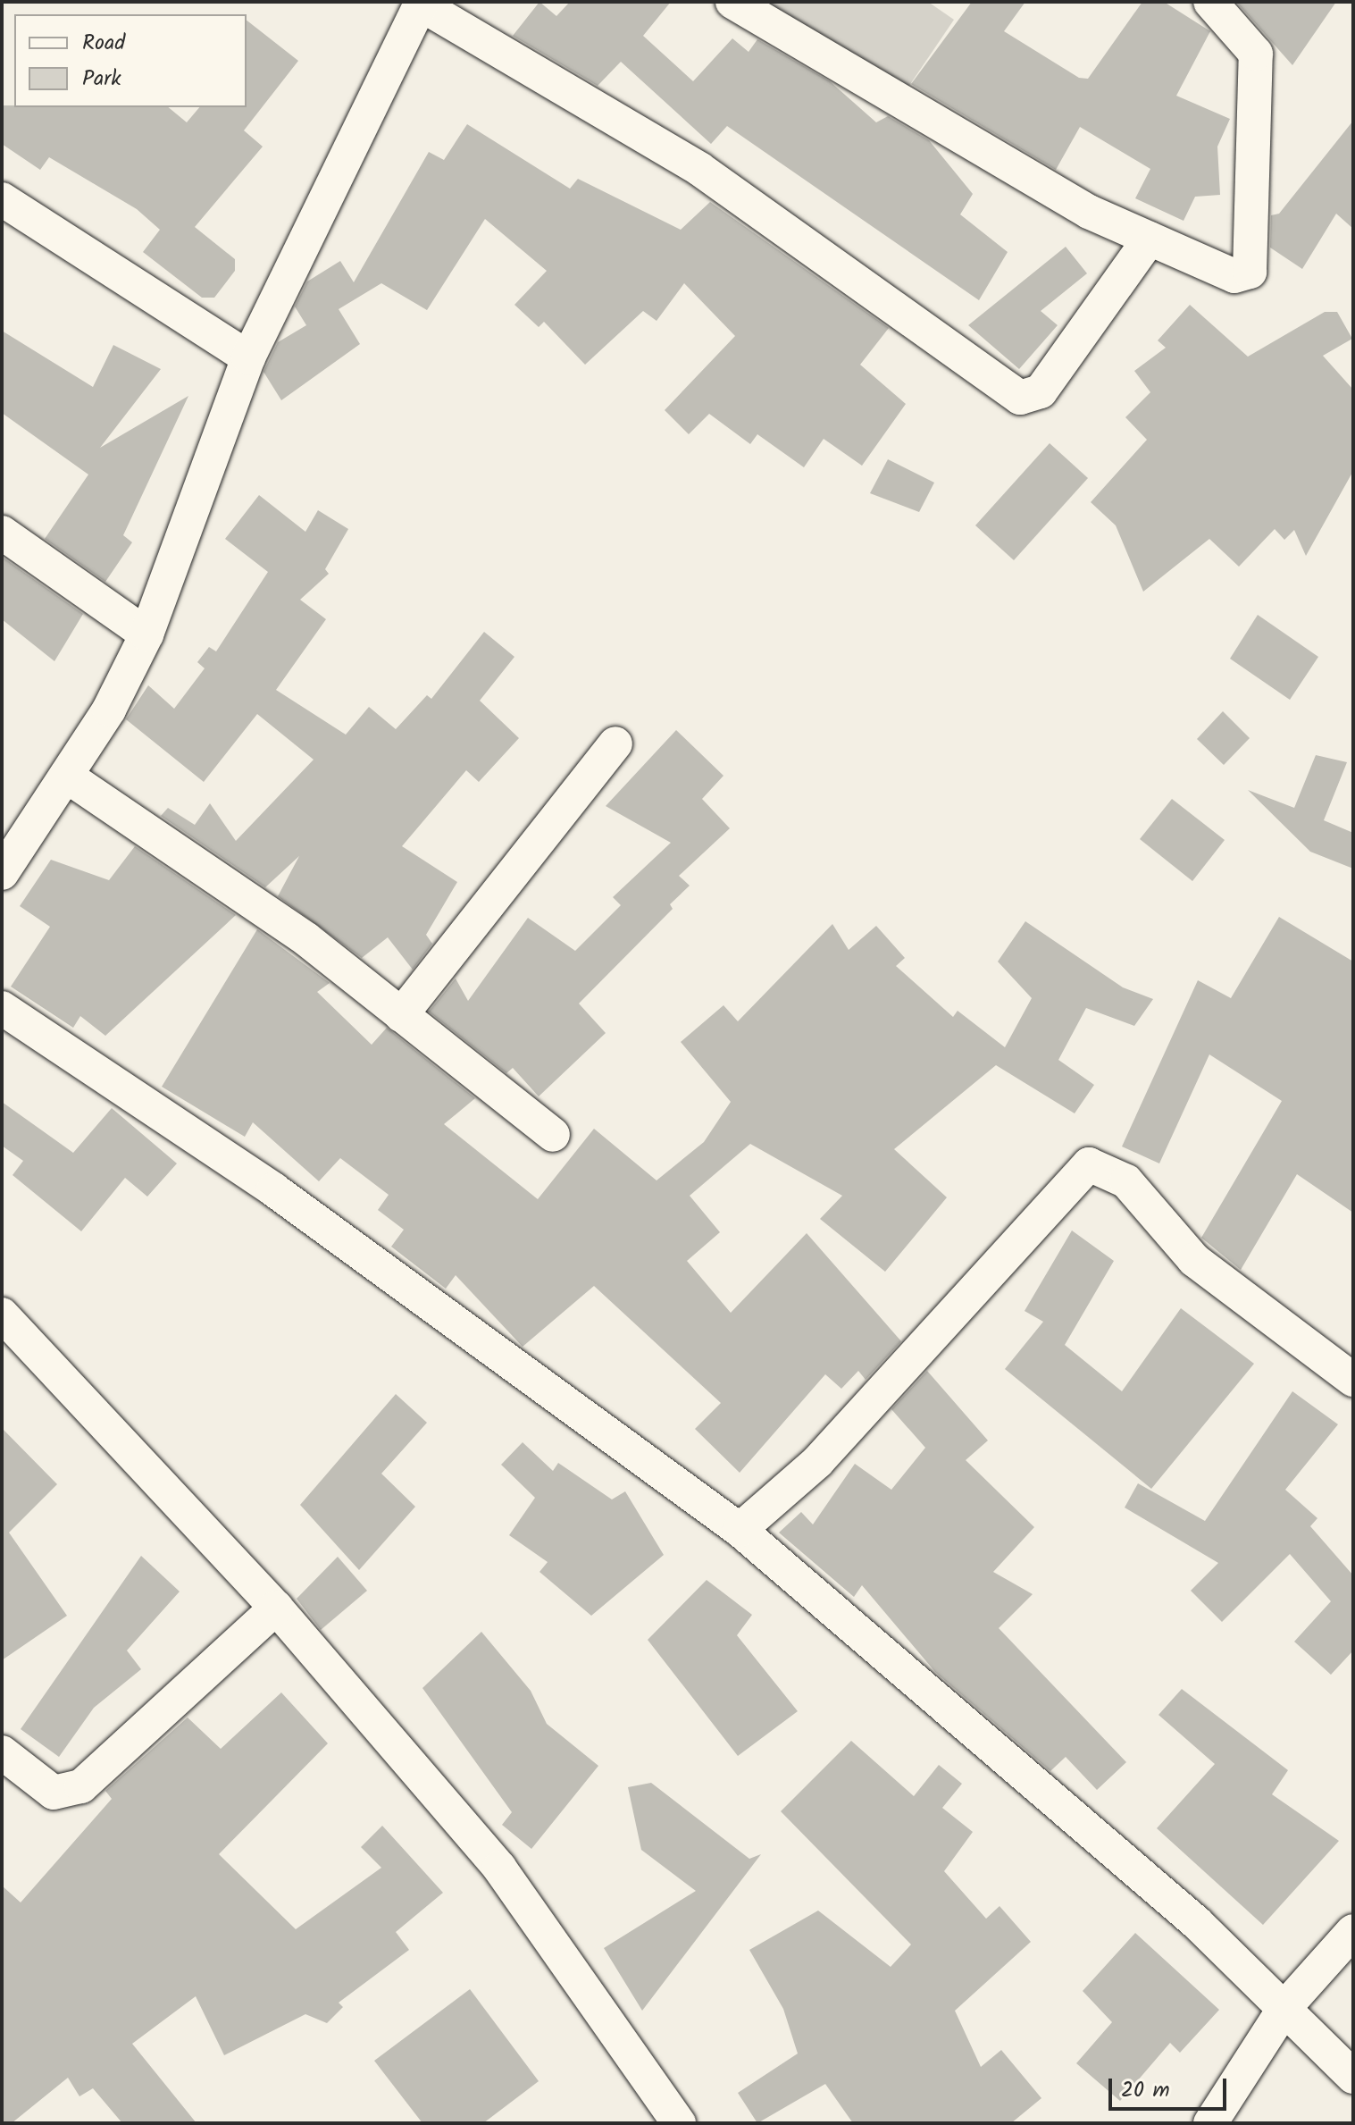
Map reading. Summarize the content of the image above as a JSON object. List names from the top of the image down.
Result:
{
  "legend": ["Road", "Park"],
  "scale_bar": "20 m"
}
